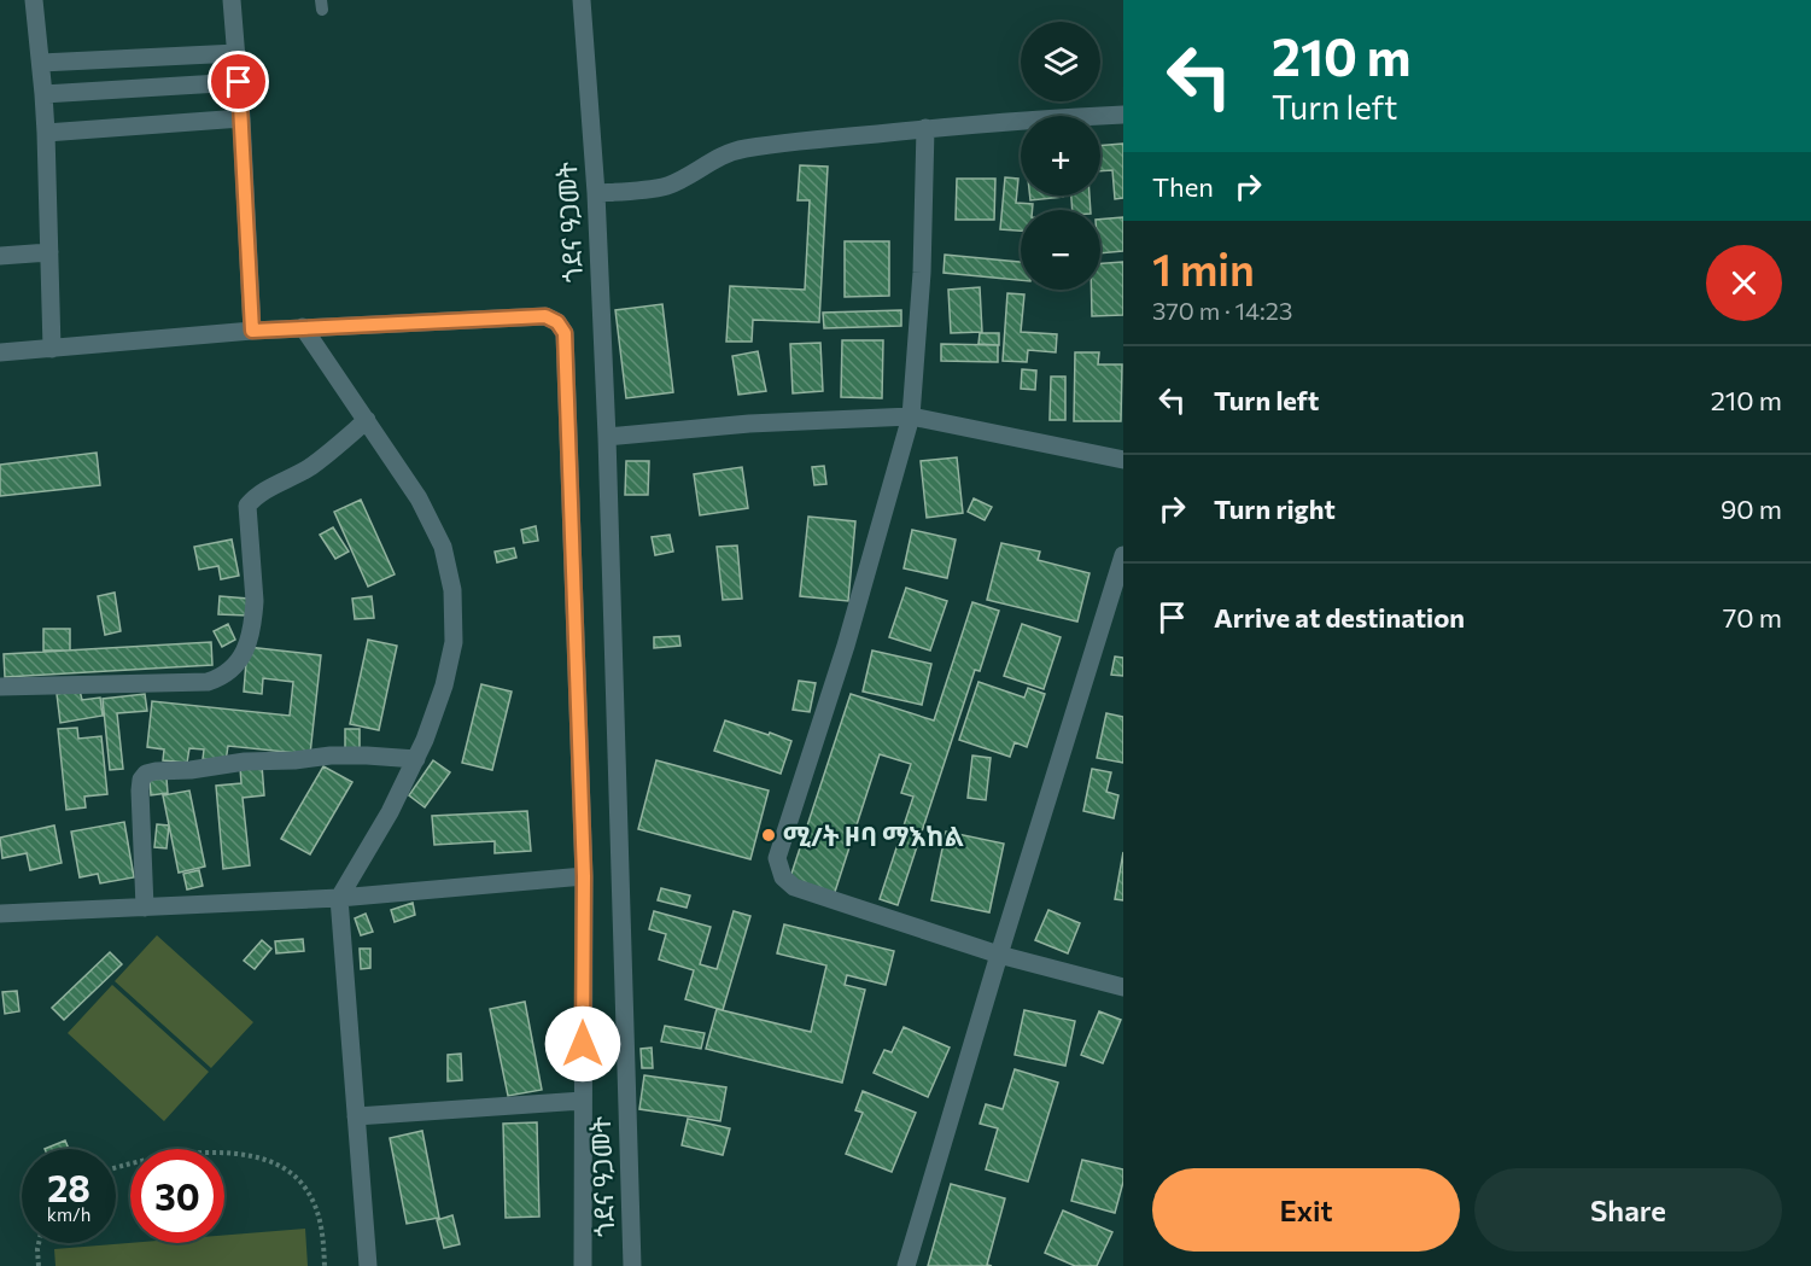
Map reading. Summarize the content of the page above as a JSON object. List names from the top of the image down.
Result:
{
  "streets": {
    "street": ["ጎደና ዓጋመት"]
  },
  "places": ["ሚ/ት ዞባ ማእከል"],
  "page": {
    "turn": ["210 m", "Turn left"],
    "map_buttons": ["+", "−"],
    "then": "Then",
    "heading": ["1 min", "370 m · 14:23"],
    "list": [
      {
        "name": "Turn left",
        "value": "210 m"
      },
      {
        "name": "Turn right",
        "value": "90 m"
      },
      {
        "name": "Arrive at destination",
        "value": "70 m"
      }
    ],
    "speed": "28 km/h",
    "limit": "30",
    "buttons": ["Exit", "Share"]
  }
}
